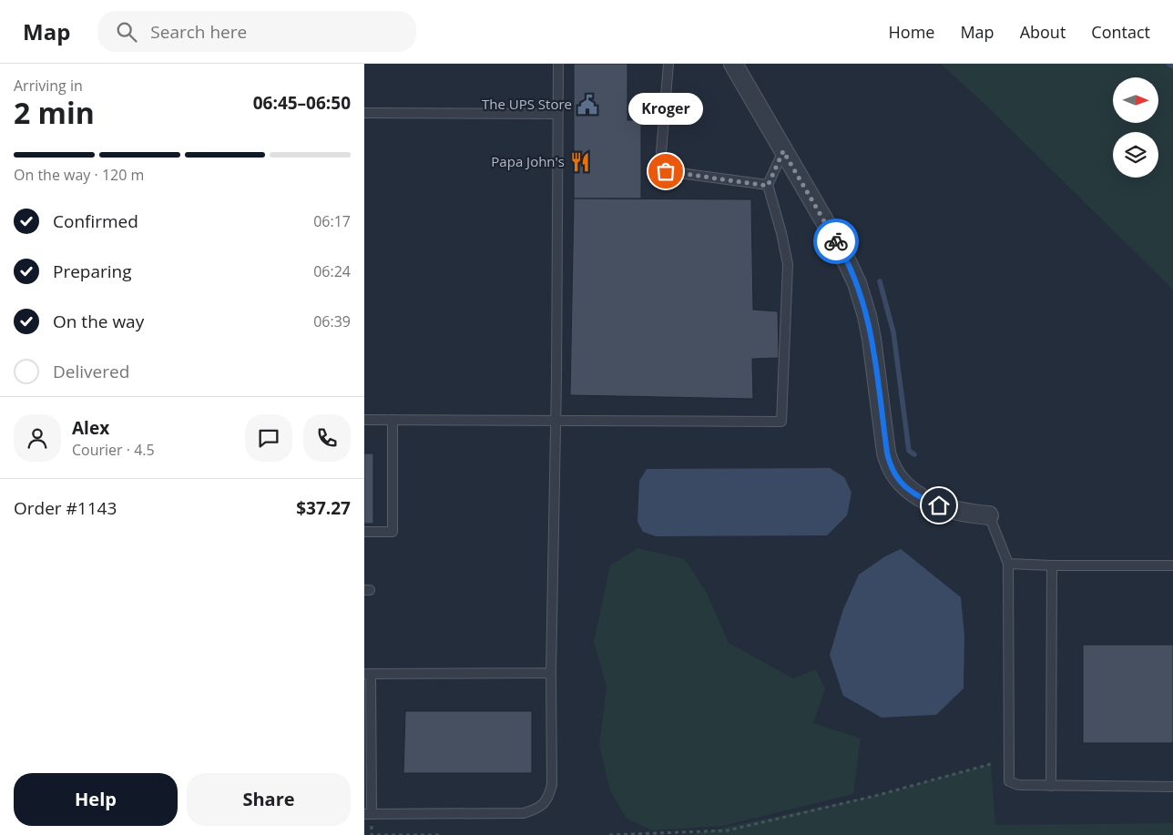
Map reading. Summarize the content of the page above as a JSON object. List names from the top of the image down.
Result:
{
  "places": {
    "public building": ["The UPS Store"],
    "restaurant": ["Papa John's"],
    "other": ["Kroger"]
  },
  "north": "right",
  "page": {
    "header": "Map",
    "search": "Search here",
    "nav": [
      "Home",
      "Map",
      "About",
      "Contact"
    ],
    "heading": ["2 min", "Arriving in", "06:45–06:50"],
    "panel": [
      "Alex",
      "Courier · 4.5",
      "Order #1143",
      "$37.27"
    ],
    "bubble": "Kroger",
    "bar": "On the way · 120 m",
    "list": [
      ["Confirmed", "06:17"],
      ["Preparing", "06:24"],
      ["On the way", "06:39"],
      "Delivered"
    ],
    "buttons": ["Help", "Share"]
  }
}
